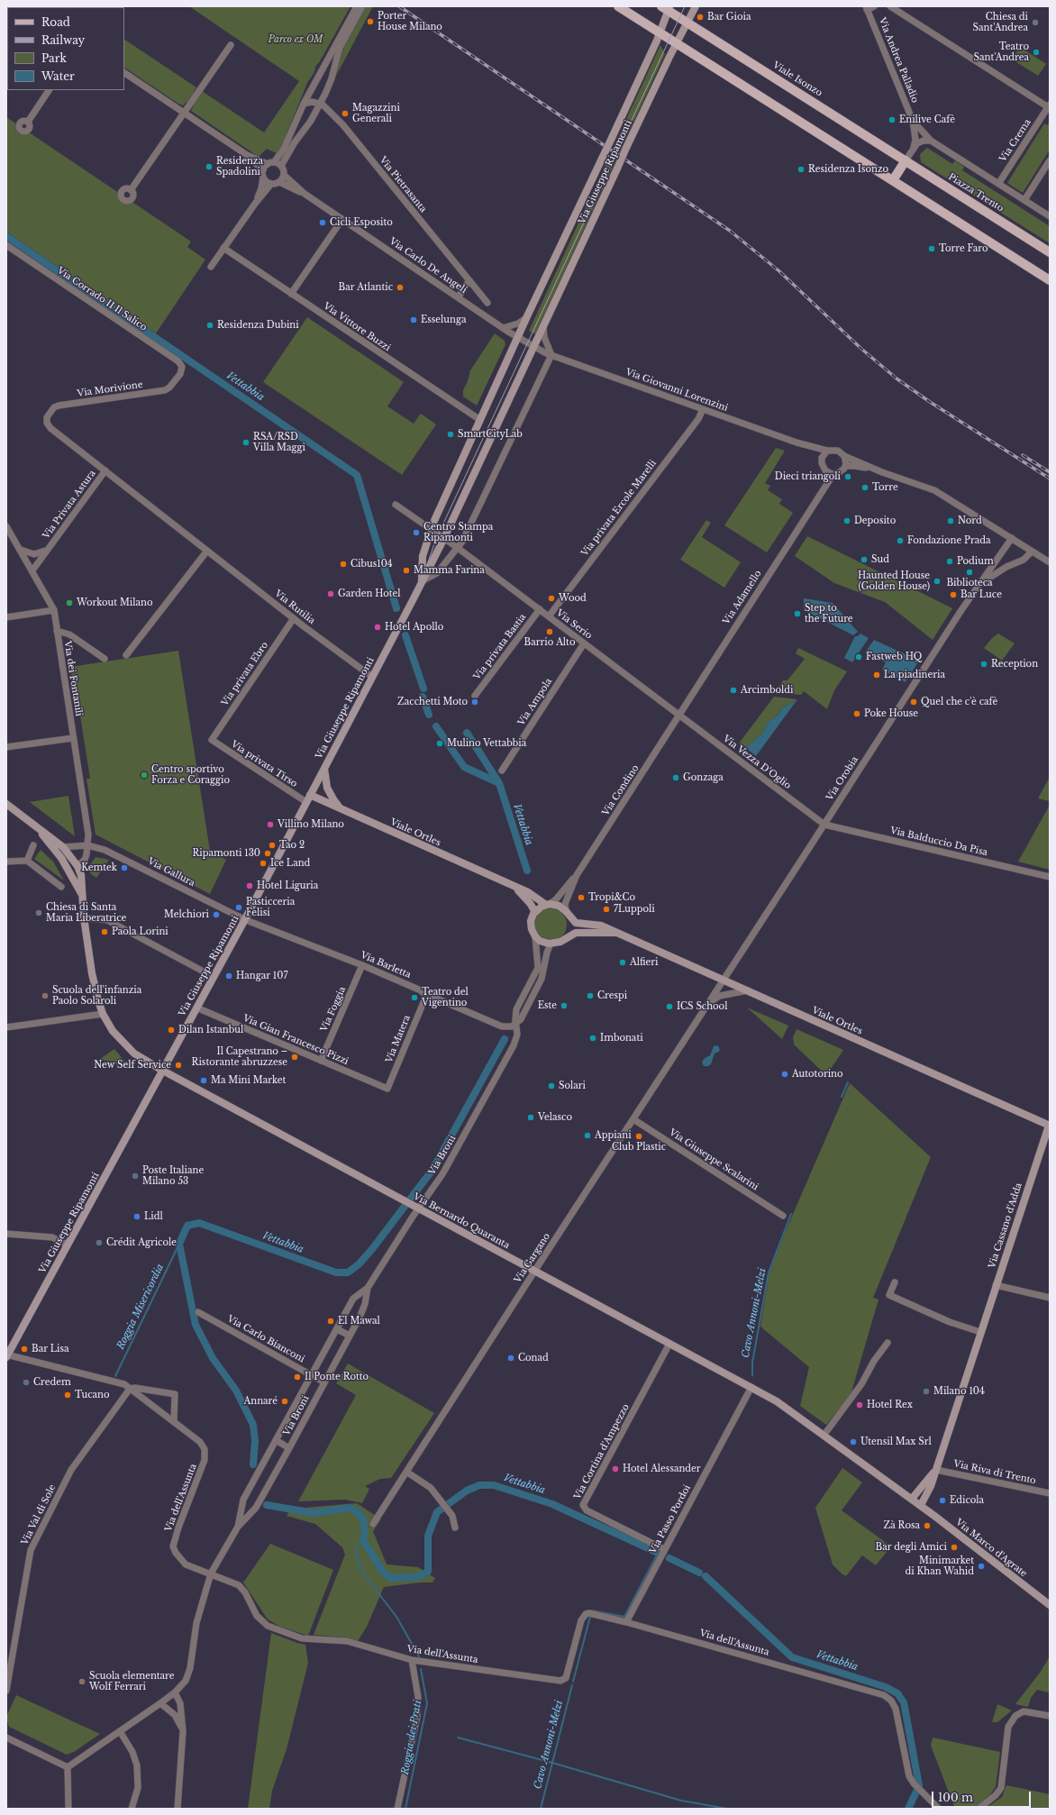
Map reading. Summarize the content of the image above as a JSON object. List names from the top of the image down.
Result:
{
  "streets": {
    "main road": ["Viale Isonzo", "Piazza Trento"],
    "street": [
      "Via Andrea Palladio",
      "Via Crema",
      "Via Giuseppe Ripamonti",
      "Via Pietrasanta",
      "Via Carlo De Angeli",
      "Via Corrado II Il Salico",
      "Via Vittore Buzzi",
      "Via Morivione",
      "Via Giovanni Lorenzini",
      "Via Privata Astura",
      "Via privata Ercole Marelli",
      "Via Adamello",
      "Via Rutilia",
      "Via Serio",
      "Via privata Bastia",
      "Via privata Ebro",
      "Via dei Fontanili",
      "Via Ampola",
      "Via Vezza D'Oglio",
      "Via privata Tirso",
      "Via Orobia",
      "Via Condino",
      "Viale Ortles",
      "Via Balduccio Da Pisa",
      "Via Gallura",
      "Via Barletta",
      "Via Foggia",
      "Via Matera",
      "Via Gian Francesco Pizzi",
      "Via Broni",
      "Via Giuseppe Scalarini",
      "Via Bernardo Quaranta",
      "Via Cassano d'Adda",
      "Via Gargano",
      "Via Carlo Bianconi",
      "Via Cortina d'Ampezzo",
      "Via Riva di Trento",
      "Via dell'Assunta",
      "Via Val di Sole",
      "Via Passo Pordoi",
      "Via Marco d'Agrate"
    ]
  },
  "crossings": [
    ["Viale Isonzo", "Via Giuseppe Ripamonti"],
    ["Viale Isonzo", "Piazza Trento"],
    ["Via Giuseppe Ripamonti", "Via Carlo De Angeli"],
    ["Via Giuseppe Ripamonti", "Via Vittore Buzzi"],
    ["Via Giuseppe Ripamonti", "Via Giovanni Lorenzini"],
    ["Via Giuseppe Ripamonti", "Via Rutilia"],
    ["Via Giuseppe Ripamonti", "Via privata Tirso"],
    ["Via Giuseppe Ripamonti", "Viale Ortles"],
    ["Via Giuseppe Ripamonti", "Via Gallura"],
    ["Via Giuseppe Ripamonti", "Via Barletta"],
    ["Via Giuseppe Ripamonti", "Via Gian Francesco Pizzi"],
    ["Via Giuseppe Ripamonti", "Via Bernardo Quaranta"],
    ["Via Giuseppe Ripamonti", "Via dell'Assunta"],
    ["Via Corrado II Il Salico", "Via Morivione"],
    ["Via Morivione", "Via Rutilia"],
    ["Via Giovanni Lorenzini", "Via privata Ercole Marelli"],
    ["Via Giovanni Lorenzini", "Via Orobia"],
    ["Via Privata Astura", "Via Rutilia"],
    ["Via Privata Astura", "Via dei Fontanili"],
    ["Via privata Ercole Marelli", "Via Serio"],
    ["Via Adamello", "Via Serio"],
    ["Via Adamello", "Via Vezza D'Oglio"],
    ["Via Adamello", "Via Condino"],
    ["Via Rutilia", "Via privata Ebro"],
    ["Via Serio", "Via privata Bastia"],
    ["Via Serio", "Via Ampola"],
    ["Via Serio", "Via Vezza D'Oglio"],
    ["Via Serio", "Via Condino"],
    ["Via privata Ebro", "Via privata Tirso"],
    ["Via dei Fontanili", "Via Gallura"],
    ["Via dei Fontanili", "Via Bernardo Quaranta"],
    ["Via Vezza D'Oglio", "Via Orobia"],
    ["Via Vezza D'Oglio", "Via Condino"],
    ["Via Vezza D'Oglio", "Via Balduccio Da Pisa"],
    ["Via Orobia", "Viale Ortles"],
    ["Via Orobia", "Via Balduccio Da Pisa"],
    ["Via Orobia", "Via Gargano"],
    ["Via Condino", "Viale Ortles"],
    ["Via Condino", "Via Broni"],
    ["Viale Ortles", "Via Broni"],
    ["Viale Ortles", "Via Cassano d'Adda"],
    ["Viale Ortles", "Via Gargano"],
    ["Via Gallura", "Via Barletta"],
    ["Via Barletta", "Via Foggia"],
    ["Via Barletta", "Via Matera"],
    ["Via Barletta", "Via Broni"],
    ["Via Foggia", "Via Gian Francesco Pizzi"],
    ["Via Matera", "Via Gian Francesco Pizzi"],
    ["Via Broni", "Via Bernardo Quaranta"],
    ["Via Broni", "Via Carlo Bianconi"],
    ["Via Broni", "Via dell'Assunta"],
    ["Via Giuseppe Scalarini", "Via Gargano"],
    ["Via Bernardo Quaranta", "Via Gargano"],
    ["Via Bernardo Quaranta", "Via Cortina d'Ampezzo"],
    ["Via Bernardo Quaranta", "Via Passo Pordoi"],
    ["Via Bernardo Quaranta", "Via Marco d'Agrate"],
    ["Via Cassano d'Adda", "Via Riva di Trento"],
    ["Via Cassano d'Adda", "Via Marco d'Agrate"],
    ["Via Cortina d'Ampezzo", "Via Passo Pordoi"],
    ["Via dell'Assunta", "Via Val di Sole"],
    ["Via dell'Assunta", "Via Passo Pordoi"],
    ["Via Passo Pordoi", "Via Marco d'Agrate"]
  ],
  "water": [
    "Vettabbia",
    "Roggia Misericordia",
    "Cavo Annoni-Melzi",
    "Roggia dei Prati"
  ],
  "parks": ["Parco ex OM"],
  "places": [
    "Bar Gioia",
    "Porter House Milano",
    "Chiesa di Sant'Andrea",
    "Teatro Sant'Andrea",
    "Magazzini Generali",
    "Enilive Cafè",
    "Residenza Spadolini",
    "Residenza Isonzo",
    "Cicli Esposito",
    "Torre Faro",
    "Bar Atlantic",
    "Esselunga",
    "Residenza Dubini",
    "SmartCityLab",
    "RSA/RSD Villa Maggi",
    "Dieci triangoli",
    "Torre",
    "Deposito",
    "Nord",
    "Centro Stampa Ripamonti",
    "Fondazione Prada",
    "Sud",
    "Podium",
    "Cibus104",
    "Mamma Farina",
    "Biblioteca",
    "Haunted House (Golden House)",
    "Garden Hotel",
    "Bar Luce",
    "Wood",
    "Workout Milano",
    "Step to the Future",
    "Hotel Apollo",
    "Barrio Alto",
    "Fastweb HQ",
    "Reception",
    "La piadineria",
    "Arcimboldi",
    "Zacchetti Moto",
    "Quel che c'è cafè",
    "Poke House",
    "Mulino Vettabbia",
    "Centro sportivo Forza e Coraggio",
    "Gonzaga",
    "Villino Milano",
    "Tao 2",
    "Ripamonti 130",
    "Ice Land",
    "Kemtek",
    "Hotel Liguria",
    "Tropi&Co",
    "Pasticceria Felisi",
    "7Luppoli",
    "Chiesa di Santa Maria Liberatrice",
    "Melchiori",
    "Paola Lorini",
    "Alfieri",
    "Hangar 107",
    "Scuola dell'infanzia Paolo Solaroli",
    "Crespi",
    "Teatro del Vigentino",
    "Este",
    "ICS School",
    "Dilan Istanbul",
    "Imbonati",
    "Il Capestrano – Ristorante abruzzese",
    "New Self Service",
    "Autotorino",
    "Ma Mini Market",
    "Solari",
    "Velasco",
    "Appiani",
    "Club Plastic",
    "Poste Italiane Milano 53",
    "Lidl",
    "Crédit Agricole",
    "El Mawal",
    "Bar Lisa",
    "Conad",
    "Il Ponte Rotto",
    "Credem",
    "Milano 104",
    "Tucano",
    "Annaré",
    "Hotel Rex",
    "Utensil Max Srl",
    "Hotel Alessander",
    "Edicola",
    "Zà Rosa",
    "Bar degli Amici",
    "Minimarket di Khan Wahid",
    "Scuola elementare Wolf Ferrari"
  ],
  "legend": [
    "Road",
    "Railway",
    "Park",
    "Water"
  ],
  "scale_bar": "100 m"
}
